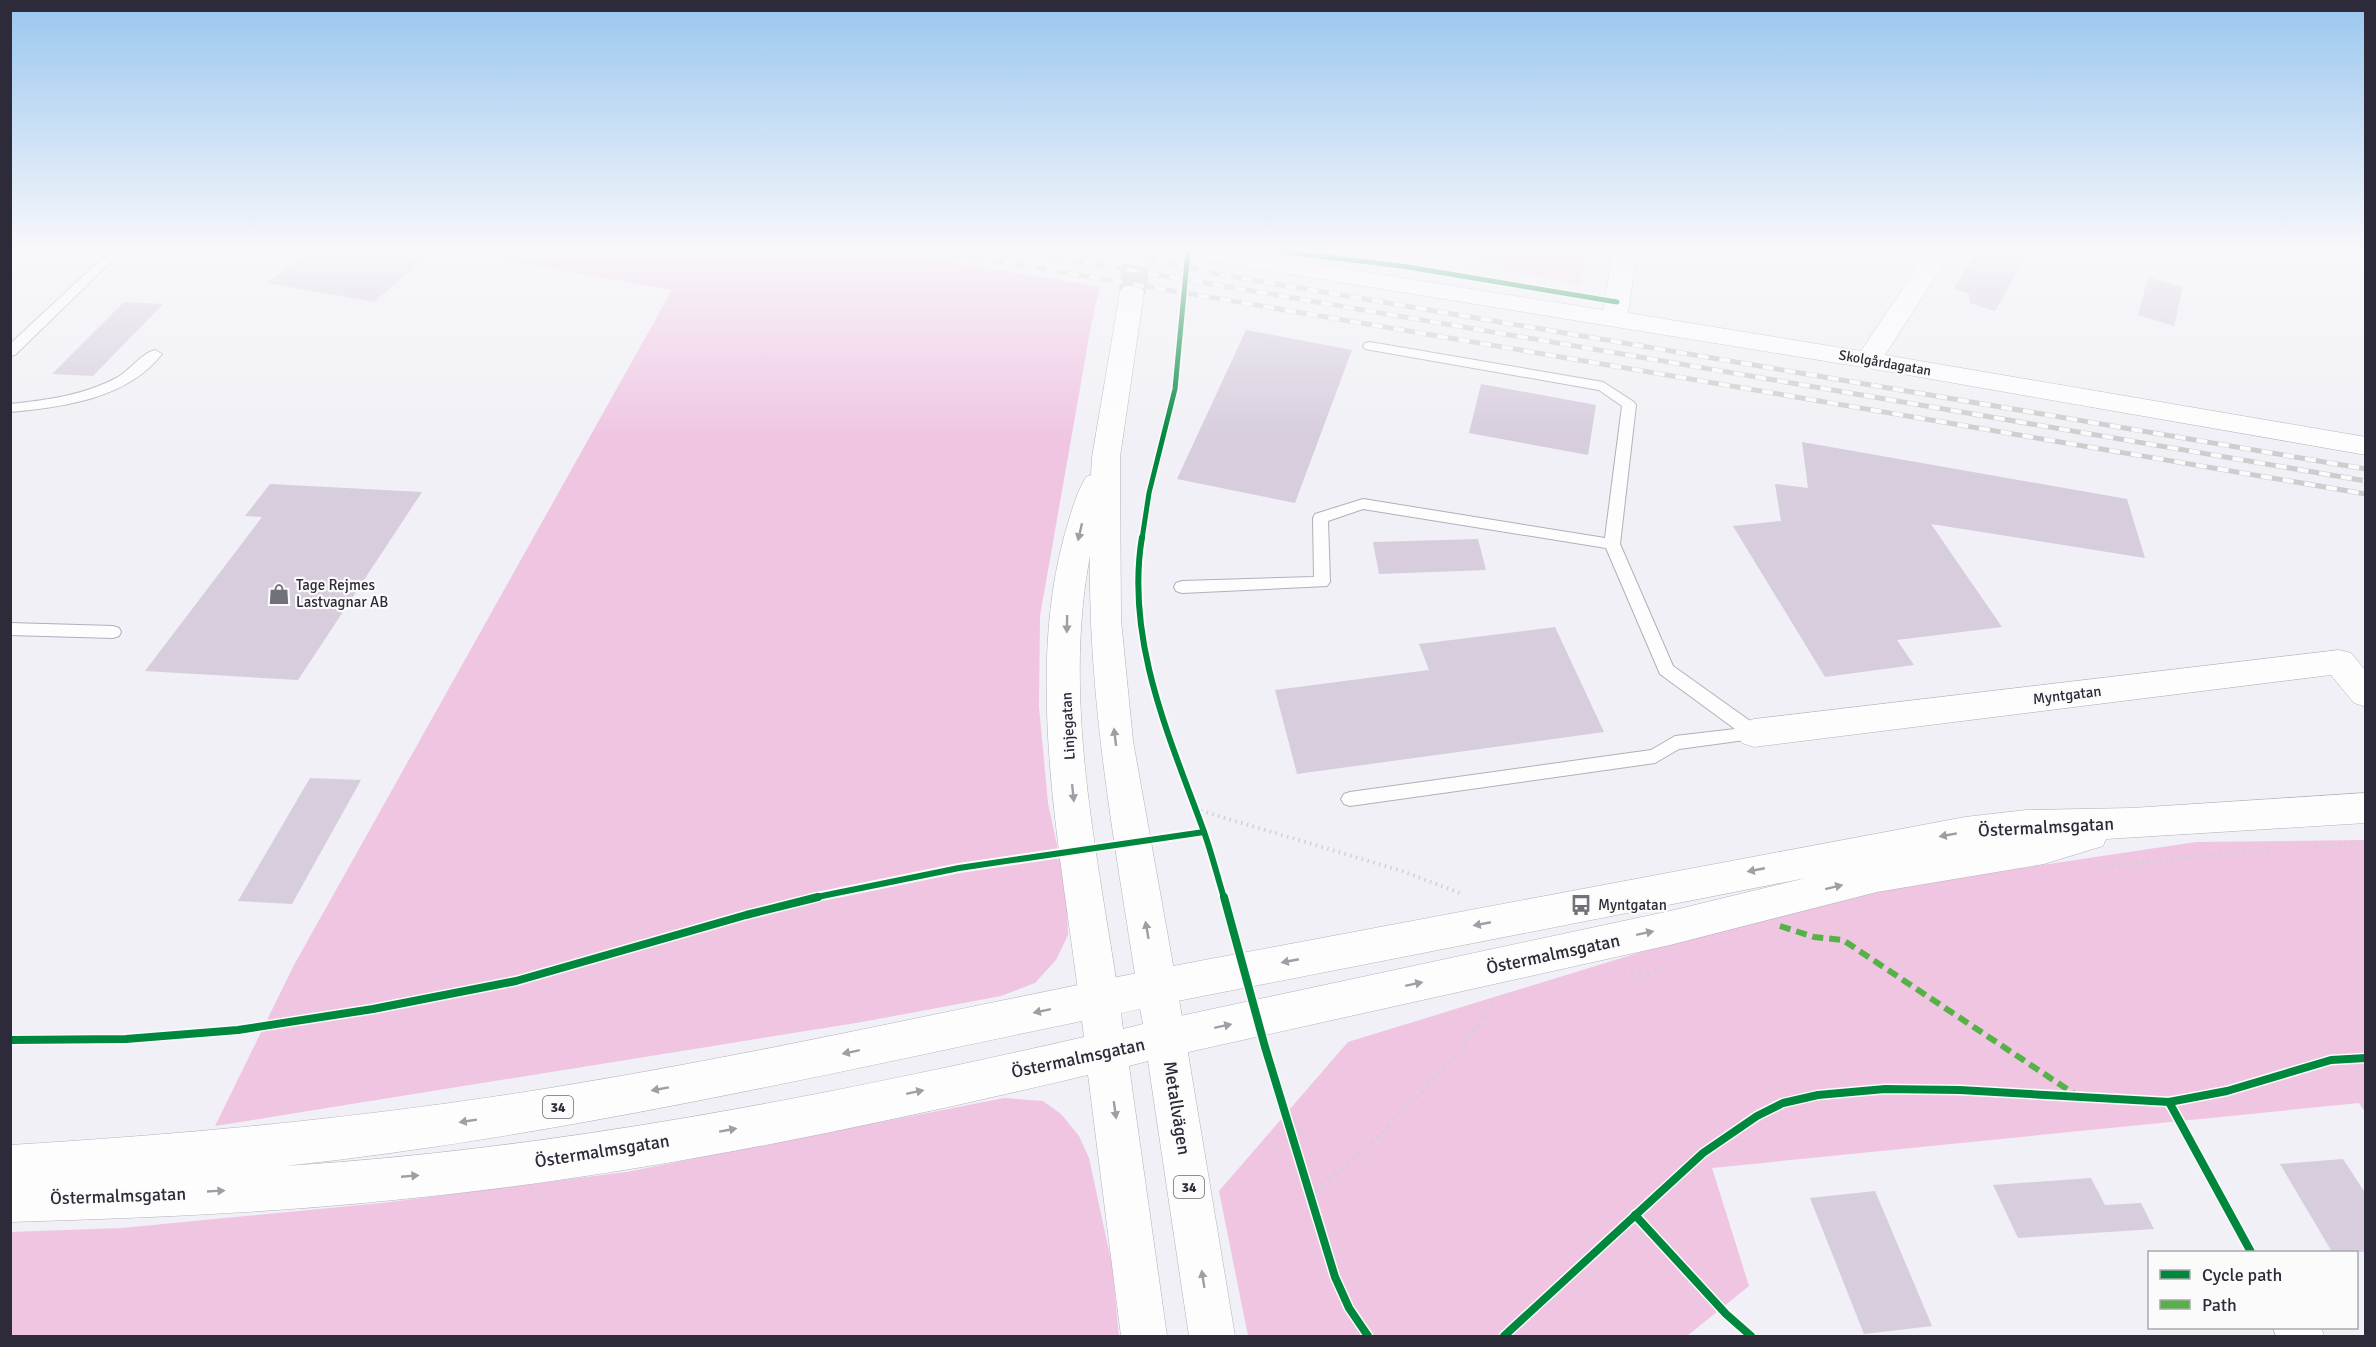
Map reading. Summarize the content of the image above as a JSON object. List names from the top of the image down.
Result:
{
  "streets": {
    "main road": [
      "Skolgårdagatan",
      "Myntgatan",
      "Linjegatan",
      "Östermalmsgatan",
      "34",
      "Metallvägen"
    ]
  },
  "crossings": [
    ["Linjegatan", "Östermalmsgatan"],
    ["Linjegatan", "Metallvägen"],
    ["Östermalmsgatan", "Metallvägen"]
  ],
  "places": {
    "shop": ["Tage Rejmes Lastvagnar AB"],
    "bus stop": ["Myntgatan"]
  },
  "legend": ["Cycle path", "Path"]
}
